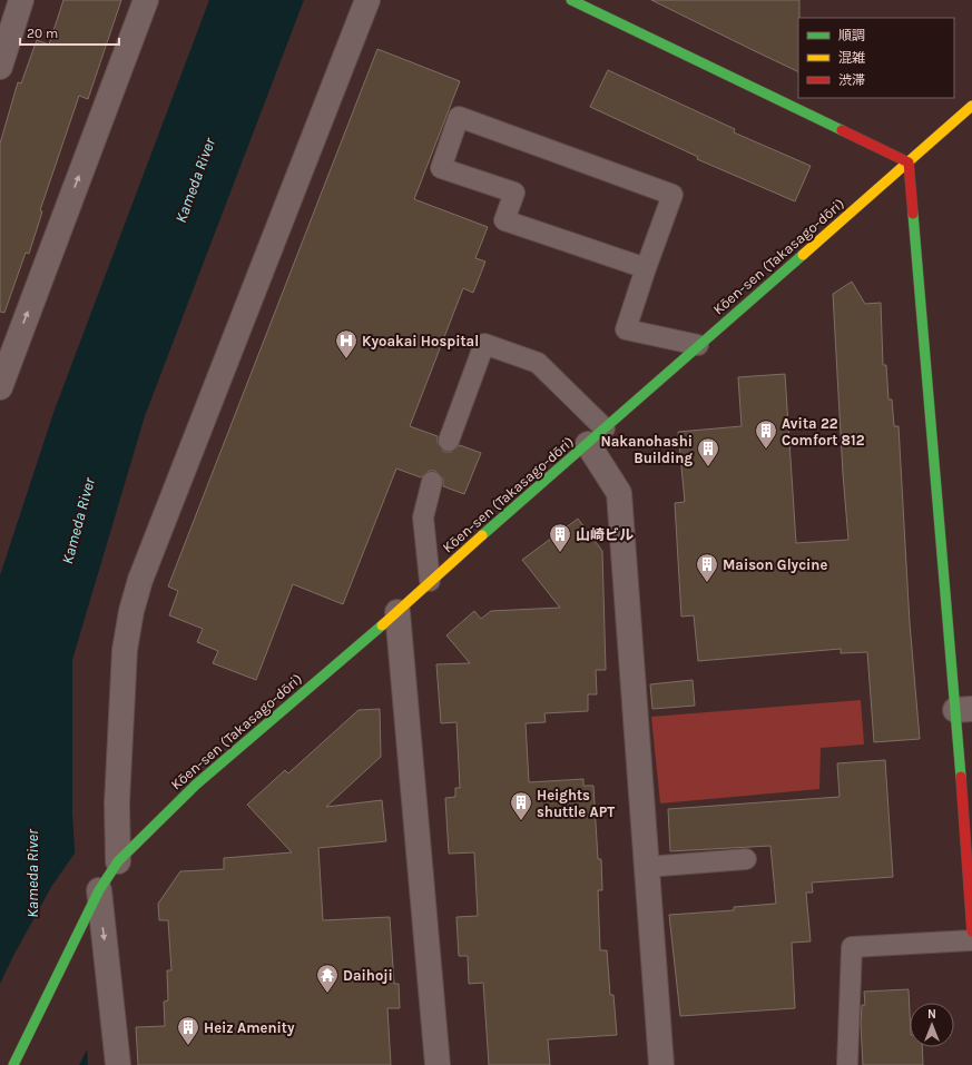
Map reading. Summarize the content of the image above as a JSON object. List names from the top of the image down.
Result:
{
  "streets": {
    "street": ["Kōen-sen (Takasago-dōri)"]
  },
  "water": ["Kameda River"],
  "places": {
    "hospital": ["Kyoakai Hospital"],
    "building": [
      "Avita 22 Comfort 812",
      "Nakanohashi Building",
      "山崎ビル",
      "Maison Glycine",
      "Heights shuttle APT",
      "Heiz Amenity"
    ],
    "temple": ["Daihoji"]
  },
  "legend": ["順調", "混雑", "渋滞"],
  "scale_bar": "20 m",
  "north": "top"
}
